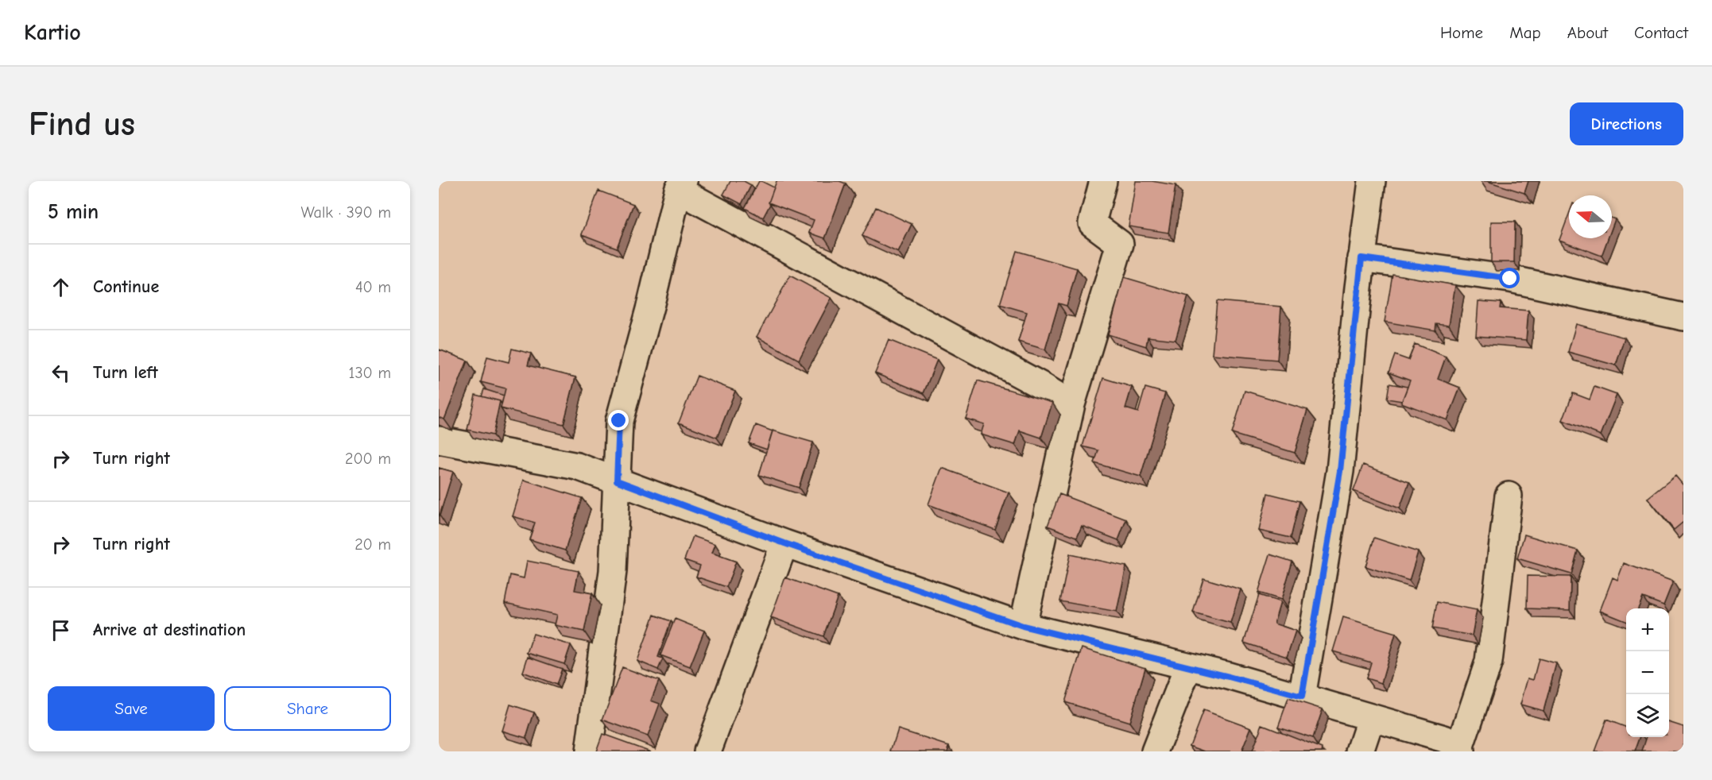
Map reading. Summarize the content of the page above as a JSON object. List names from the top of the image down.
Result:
{
  "north": "left",
  "page": {
    "header": "Kartio",
    "nav": [
      "Home",
      "Map",
      "About",
      "Contact"
    ],
    "buttons": [
      "Directions",
      ["Save", "Share"]
    ],
    "title": "Find us",
    "heading": ["5 min", "Walk · 390 m"],
    "list": [
      ["Continue", "40 m"],
      ["Turn left", "130 m"],
      ["Turn right", "200 m"],
      ["Turn right", "20 m"],
      "Arrive at destination"
    ],
    "map_buttons": ["+", "−"]
  }
}
